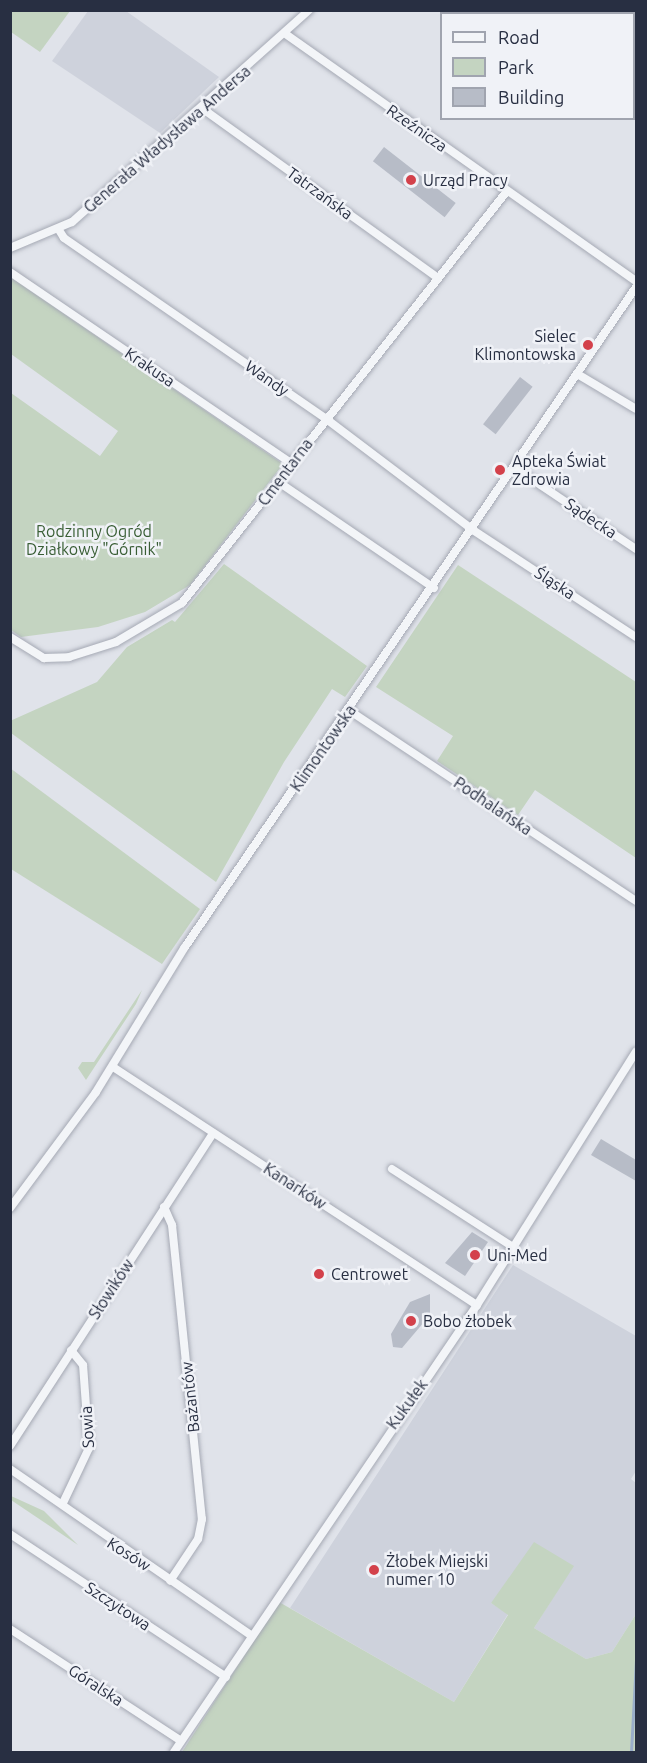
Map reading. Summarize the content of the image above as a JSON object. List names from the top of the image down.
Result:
{
  "streets": {
    "street": [
      "Rzeźnicza",
      "Generała Władysława Andersa",
      "Tatrzańska",
      "Krakusa",
      "Wandy",
      "Cmentarna",
      "Sądecka",
      "Śląska",
      "Klimontowska",
      "Podhalańska",
      "Kanarków",
      "Słowików",
      "Bażantów",
      "Kukułek",
      "Sowia",
      "Kosów",
      "Szczytowa",
      "Góralska"
    ]
  },
  "crossings": [
    ["Rzeźnicza", "Generała Władysława Andersa"],
    ["Rzeźnicza", "Cmentarna"],
    ["Generała Władysława Andersa", "Tatrzańska"],
    ["Generała Władysława Andersa", "Wandy"],
    ["Tatrzańska", "Cmentarna"],
    ["Krakusa", "Cmentarna"],
    ["Wandy", "Cmentarna"],
    ["Wandy", "Śląska"],
    ["Wandy", "Klimontowska"],
    ["Sądecka", "Klimontowska"],
    ["Śląska", "Klimontowska"],
    ["Klimontowska", "Podhalańska"],
    ["Klimontowska", "Kanarków"],
    ["Kanarków", "Słowików"],
    ["Kanarków", "Kukułek"],
    ["Słowików", "Bażantów"],
    ["Słowików", "Sowia"],
    ["Bażantów", "Kosów"],
    ["Kukułek", "Kosów"],
    ["Kukułek", "Szczytowa"],
    ["Kukułek", "Góralska"],
    ["Sowia", "Kosów"]
  ],
  "parks": ["Rodzinny Ogród Działkowy \"Górnik\""],
  "places": [
    "Urząd Pracy",
    "Sielec Klimontowska",
    "Apteka Świat Zdrowia",
    "Uni-Med",
    "Centrowet",
    "Bobo żłobek",
    "Żłobek Miejski numer 10"
  ],
  "legend": ["Road", "Park", "Building"]
}
